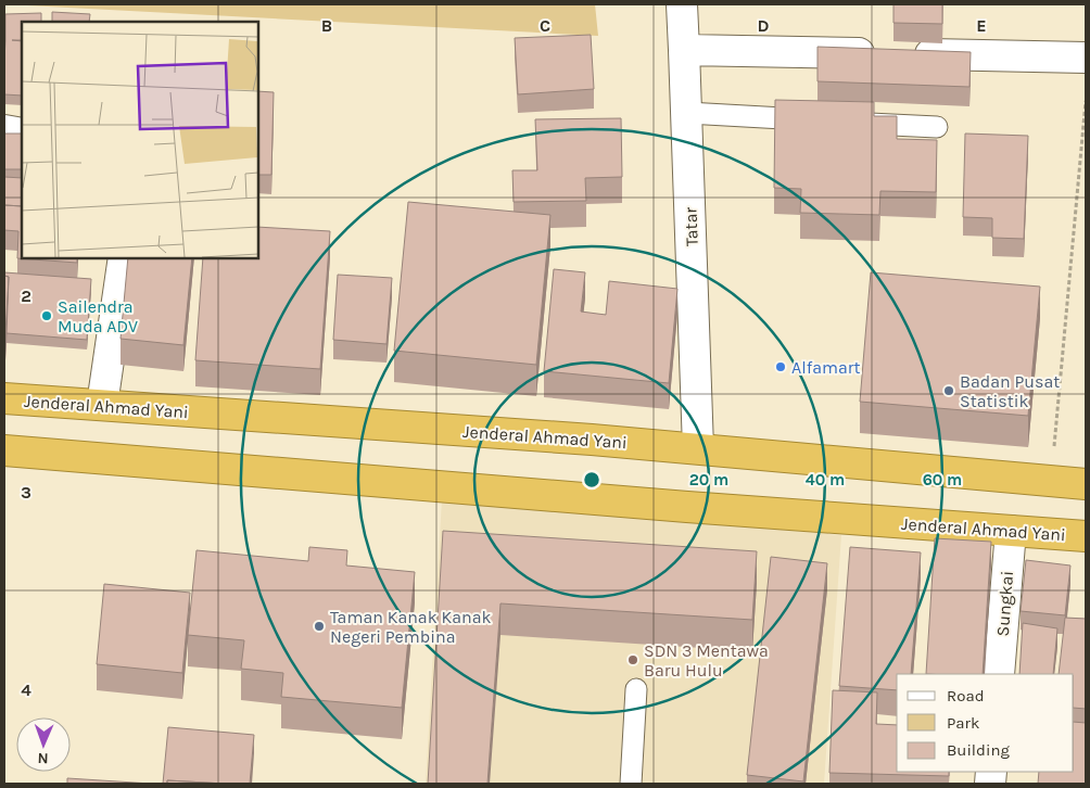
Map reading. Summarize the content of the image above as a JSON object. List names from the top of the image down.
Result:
{
  "streets": {
    "highway": ["Jenderal Ahmad Yani"],
    "street": ["Tatar", "Sungkai"]
  },
  "crossings": [
    ["Tatar", "Jenderal Ahmad Yani"],
    ["Jenderal Ahmad Yani", "Sungkai"]
  ],
  "places": [
    "Sailendra Muda ADV",
    "Alfamart",
    "Badan Pusat Statistik",
    "Taman Kanak Kanak Negeri Pembina",
    "SDN 3 Mentawa Baru Hulu"
  ],
  "legend": ["Road", "Park", "Building"],
  "north": "bottom",
  "grid": {
    "columns": [
      "B",
      "C",
      "D",
      "E"
    ],
    "rows": ["2", "3", "4"]
  },
  "rings": ["20 m", "40 m", "60 m"]
}
